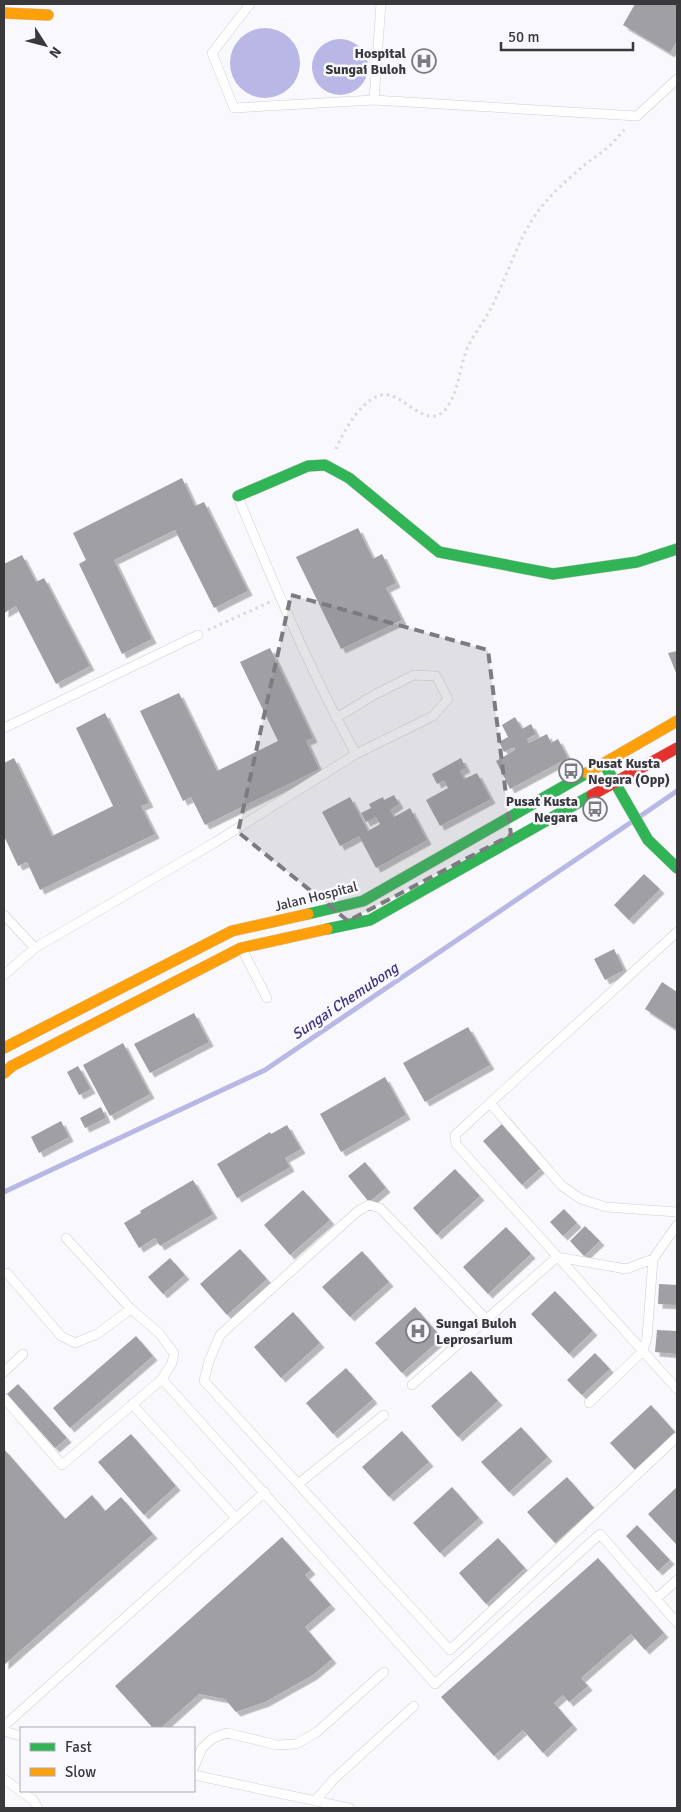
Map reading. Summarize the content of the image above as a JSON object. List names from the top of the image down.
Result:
{
  "streets": {
    "main road": ["Jalan Hospital"]
  },
  "water": ["Sungai Chemubong"],
  "places": {
    "hospital": ["Hospital Sungai Buloh", "Sungai Buloh Leprosarium"],
    "bus stop": ["Pusat Kusta Negara (Opp)", "Pusat Kusta Negara"]
  },
  "legend": ["Fast", "Slow"],
  "scale_bar": "50 m",
  "north": "bottom right"
}
